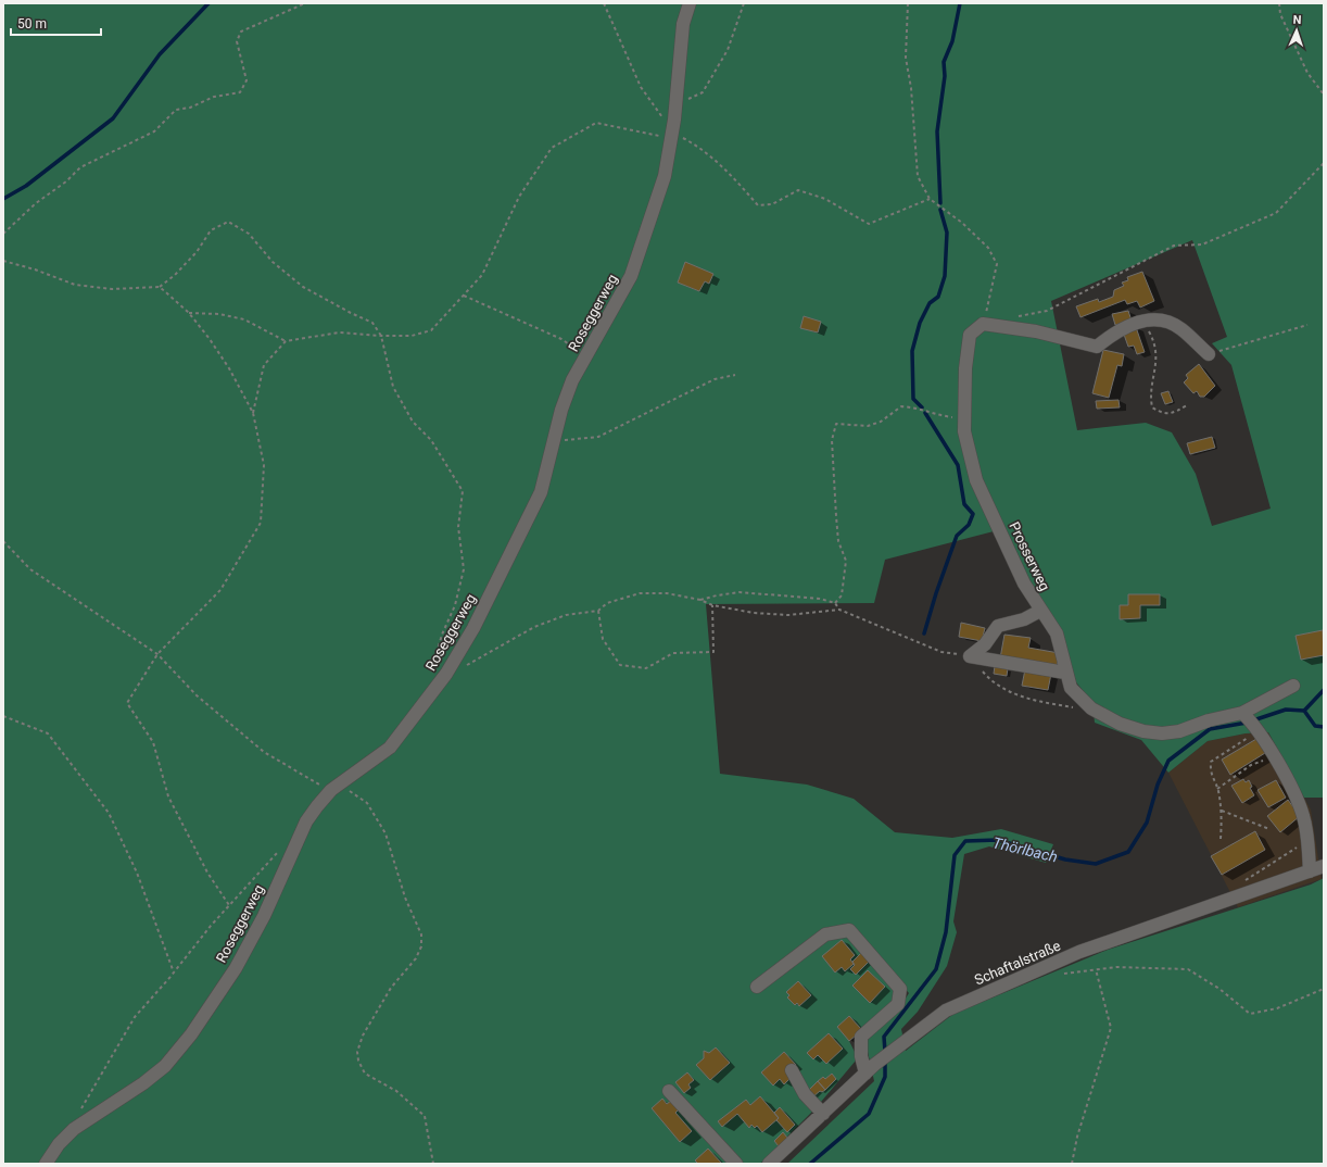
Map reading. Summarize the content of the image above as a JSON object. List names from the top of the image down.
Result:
{
  "streets": {
    "street": ["Roseggerweg", "Prosserweg", "Schaftalstraße"]
  },
  "water": ["Thörlbach"],
  "scale_bar": "50 m",
  "north": "top"
}
